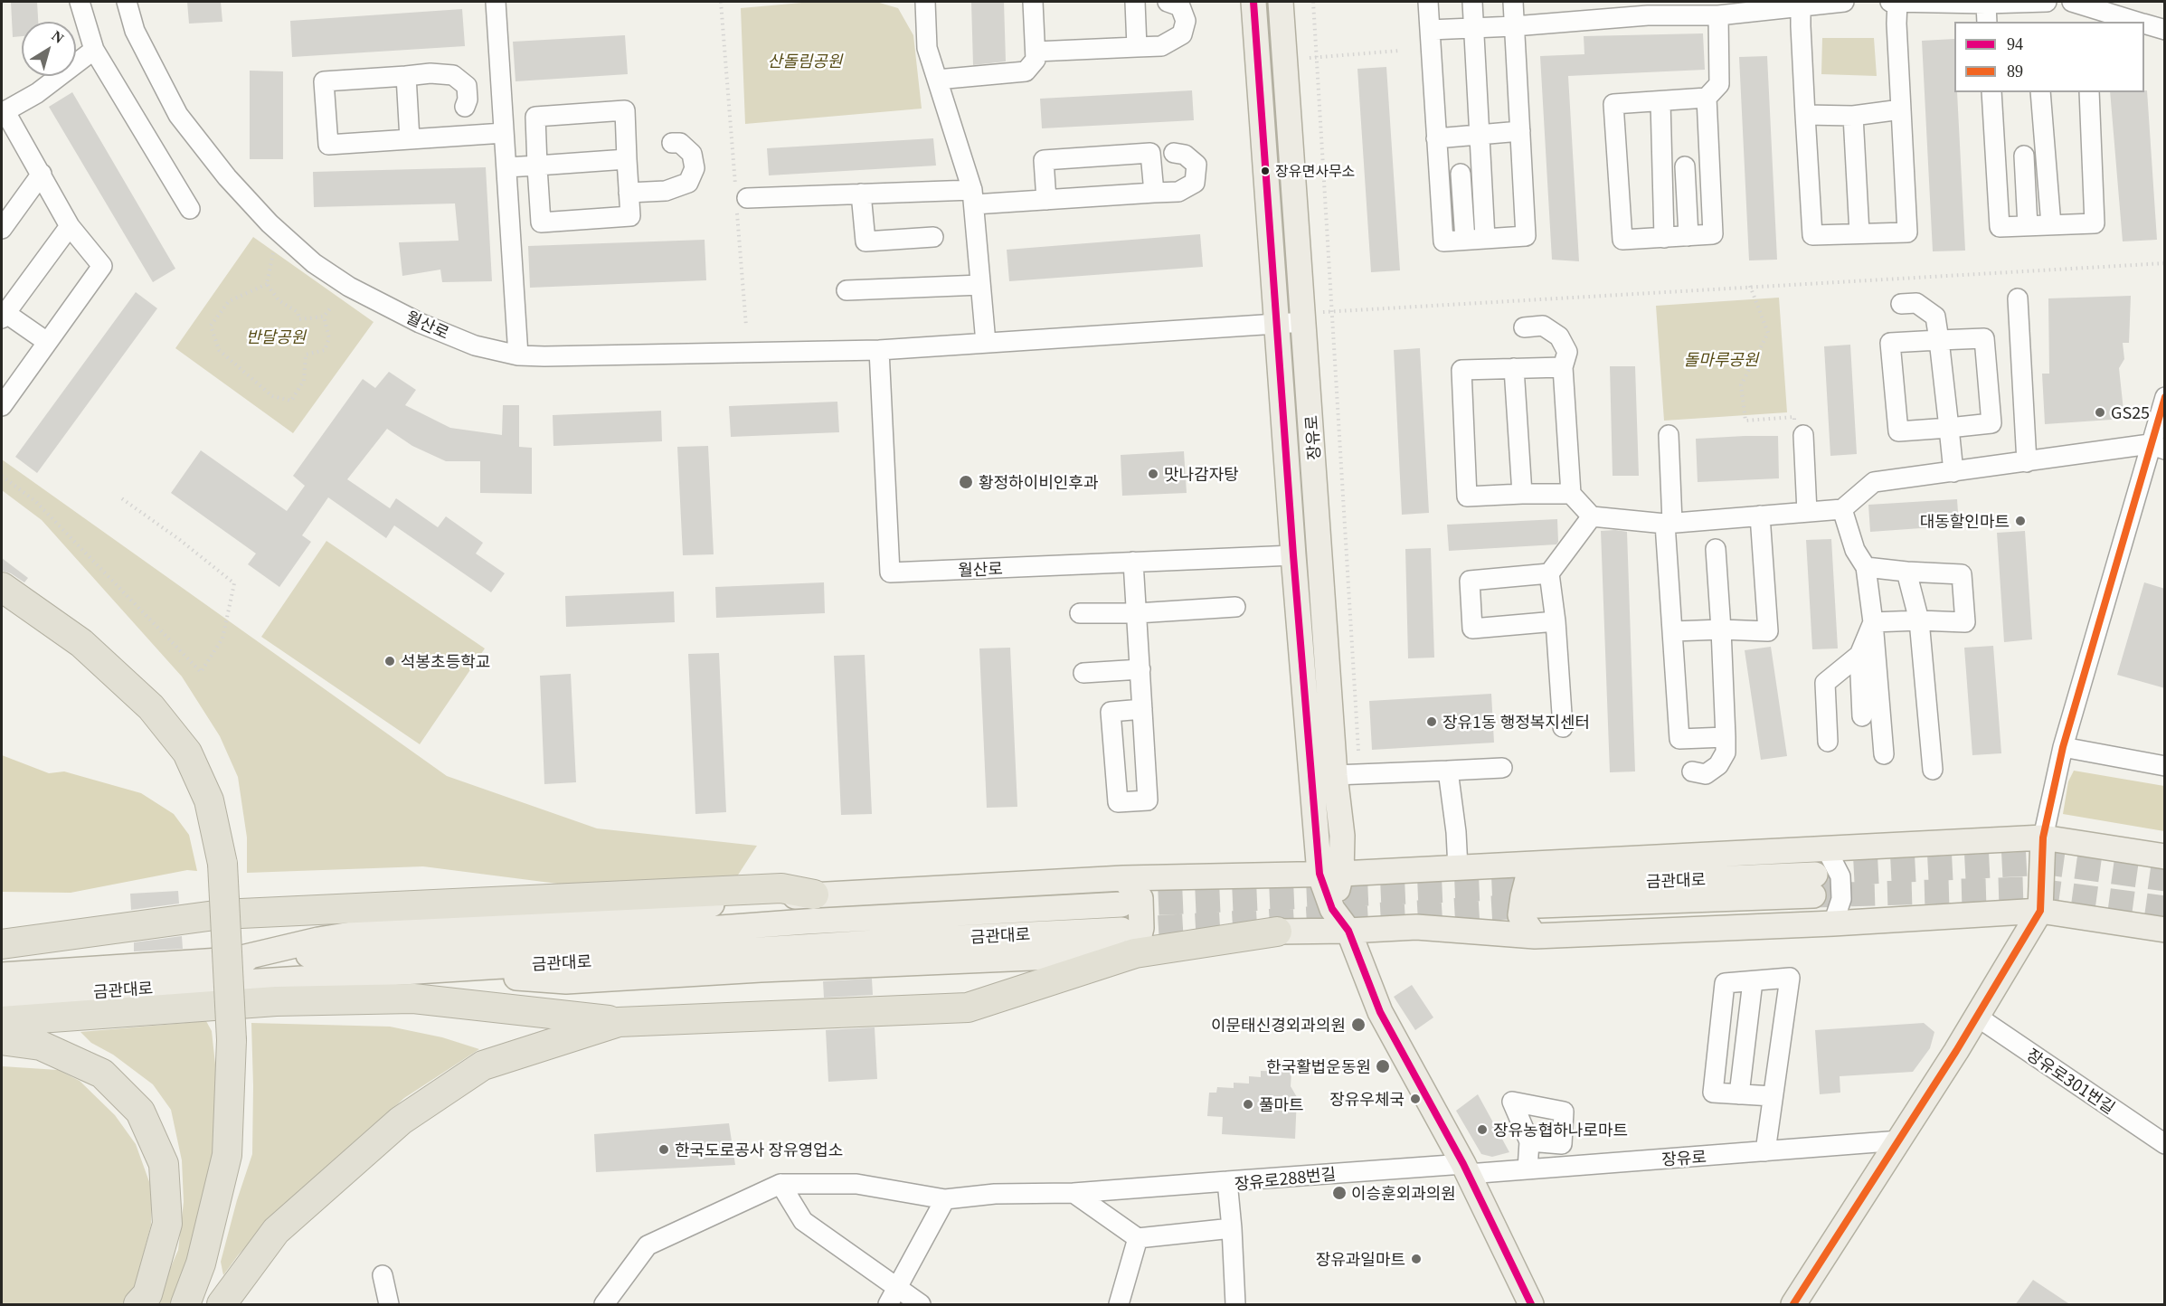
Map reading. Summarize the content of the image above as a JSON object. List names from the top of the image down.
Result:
{
  "streets": {
    "main road": ["장유로", "금관대로"],
    "street": ["월산로", "장유로301번길", "장유로288번길"]
  },
  "crossings": [
    ["월산로", "장유로"],
    ["장유로", "장유로288번길"]
  ],
  "parks": ["산돌림공원", "반달공원", "돌마루공원"],
  "places": [
    "장유면사무소",
    "GS25",
    "맛나감자탕",
    "황정하이비인후과",
    "대동할인마트",
    "석봉초등학교",
    "장유1동 행정복지센터",
    "이문태신경외과의원",
    "한국활법운동원",
    "장유우체국",
    "풀마트",
    "장유농협하나로마트",
    "한국도로공사 장유영업소",
    "이승훈외과의원",
    "장유과일마트"
  ],
  "lines": ["transit line 94", "transit line 89"],
  "legend": ["94", "89"],
  "north": "top right"
}
